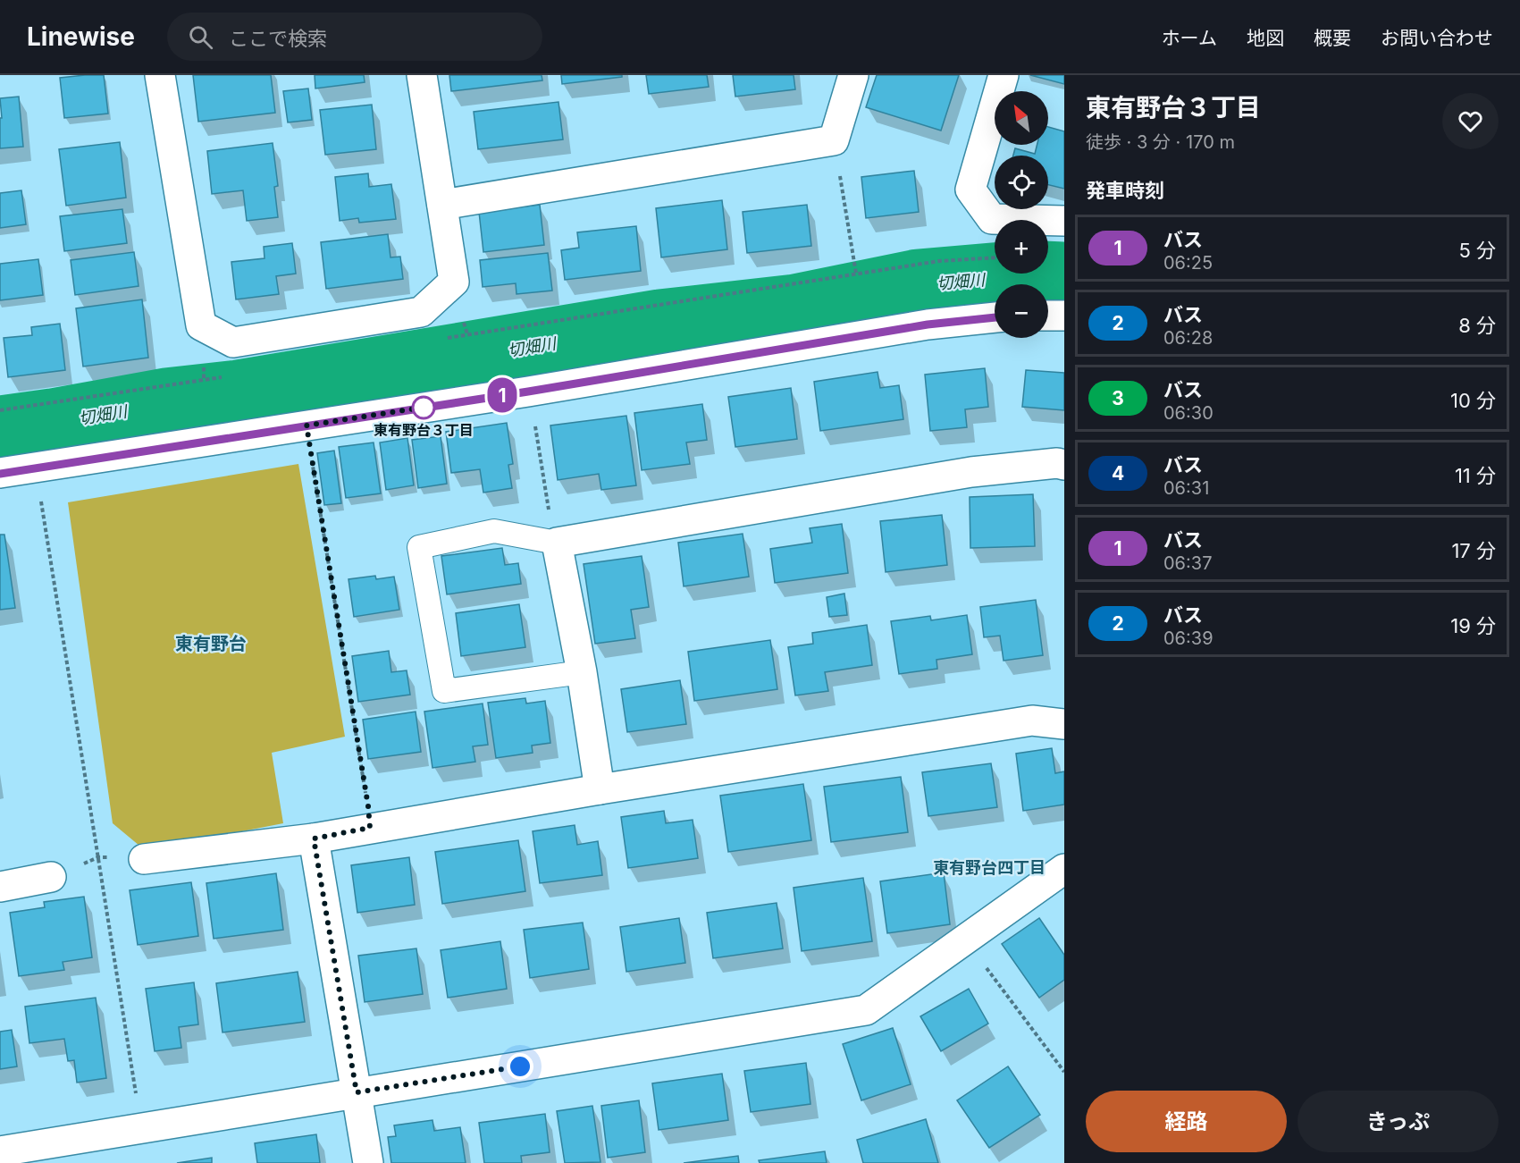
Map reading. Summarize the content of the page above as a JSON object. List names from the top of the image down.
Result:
{
  "districts": ["東有野台", "東有野台四丁目"],
  "water": ["切畑川"],
  "places": ["東有野台３丁目"],
  "lines": ["bus line 1"],
  "north": "top left",
  "page": {
    "header": "Linewise",
    "search": "ここで検索",
    "nav": [
      "ホーム",
      "地図",
      "概要",
      "お問い合わせ"
    ],
    "on_map": "1",
    "heading": [
      ["東有野台３丁目", "徒歩 · 3 分 · 170 m"],
      "発車時刻"
    ],
    "map_buttons": ["+", "−"],
    "list": [
      {
        "mark": "1",
        "name": "バス",
        "note": "06:25",
        "value": "5 分"
      },
      {
        "mark": "2",
        "name": "バス",
        "note": "06:28",
        "value": "8 分"
      },
      {
        "mark": "3",
        "name": "バス",
        "note": "06:30",
        "value": "10 分"
      },
      {
        "mark": "4",
        "name": "バス",
        "note": "06:31",
        "value": "11 分"
      },
      {
        "mark": "1",
        "name": "バス",
        "note": "06:37",
        "value": "17 分"
      },
      {
        "mark": "2",
        "name": "バス",
        "note": "06:39",
        "value": "19 分"
      }
    ],
    "buttons": ["経路", "きっぷ"]
  }
}
